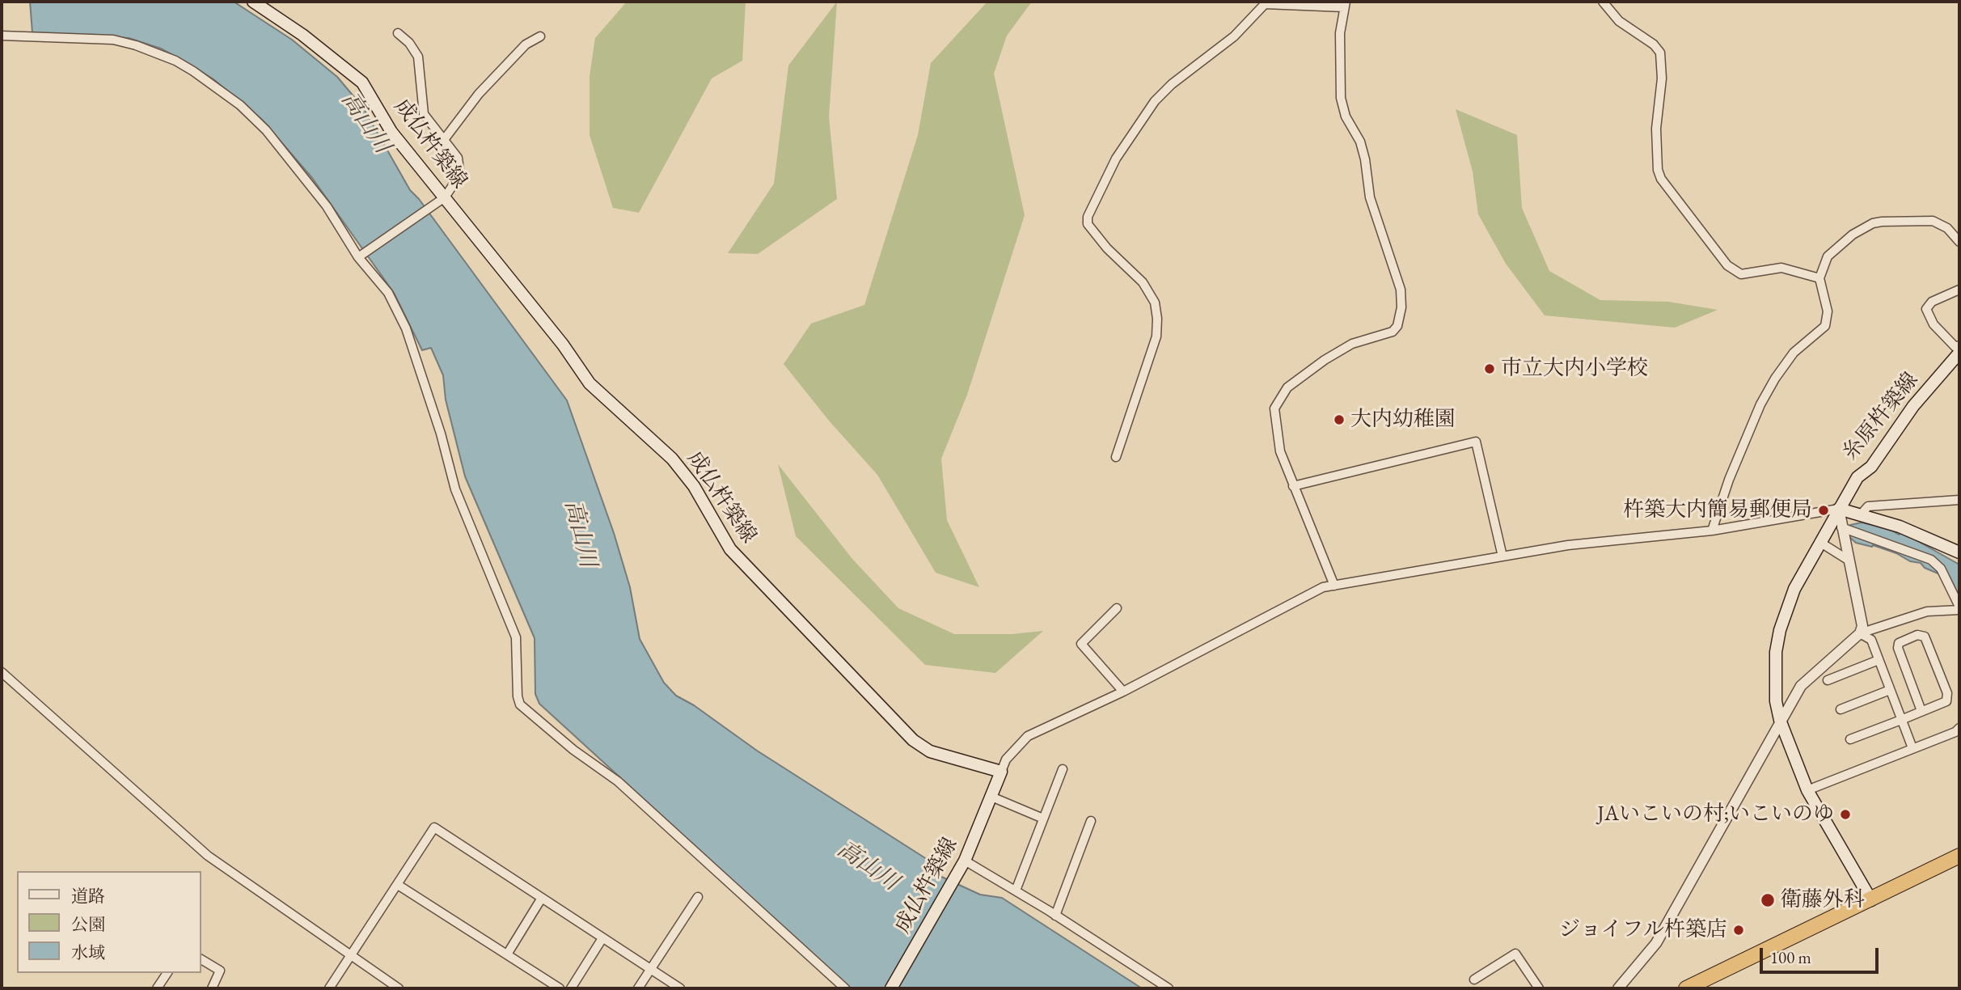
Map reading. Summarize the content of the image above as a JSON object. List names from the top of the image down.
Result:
{
  "streets": {
    "main road": ["成仏杵築線", "糸原杵築線"]
  },
  "water": ["高山川"],
  "places": [
    "市立大内小学校",
    "大内幼稚園",
    "杵築大内簡易郵便局",
    "JAいこいの村;いこいのゆ",
    "衛藤外科",
    "ジョイフル杵築店"
  ],
  "legend": ["道路", "公園", "水域"],
  "scale_bar": "100 m"
}
